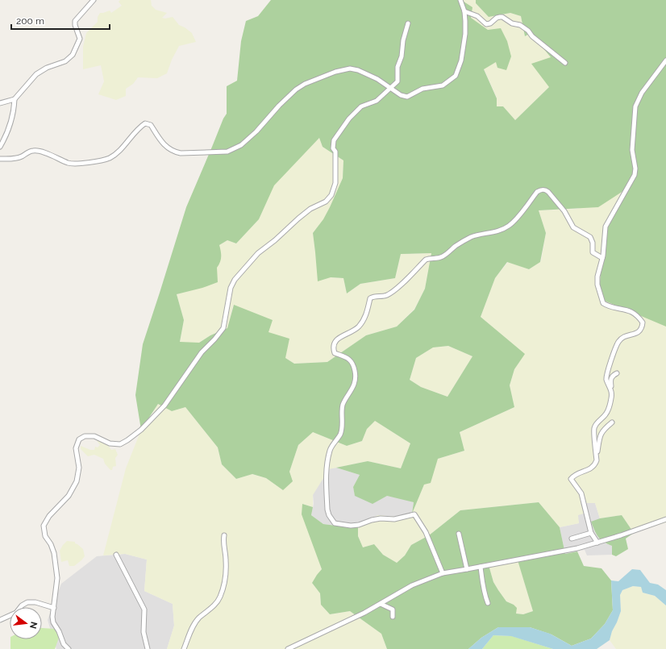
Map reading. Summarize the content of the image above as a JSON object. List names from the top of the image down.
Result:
{
  "scale_bar": "200 m",
  "north": "right"
}
